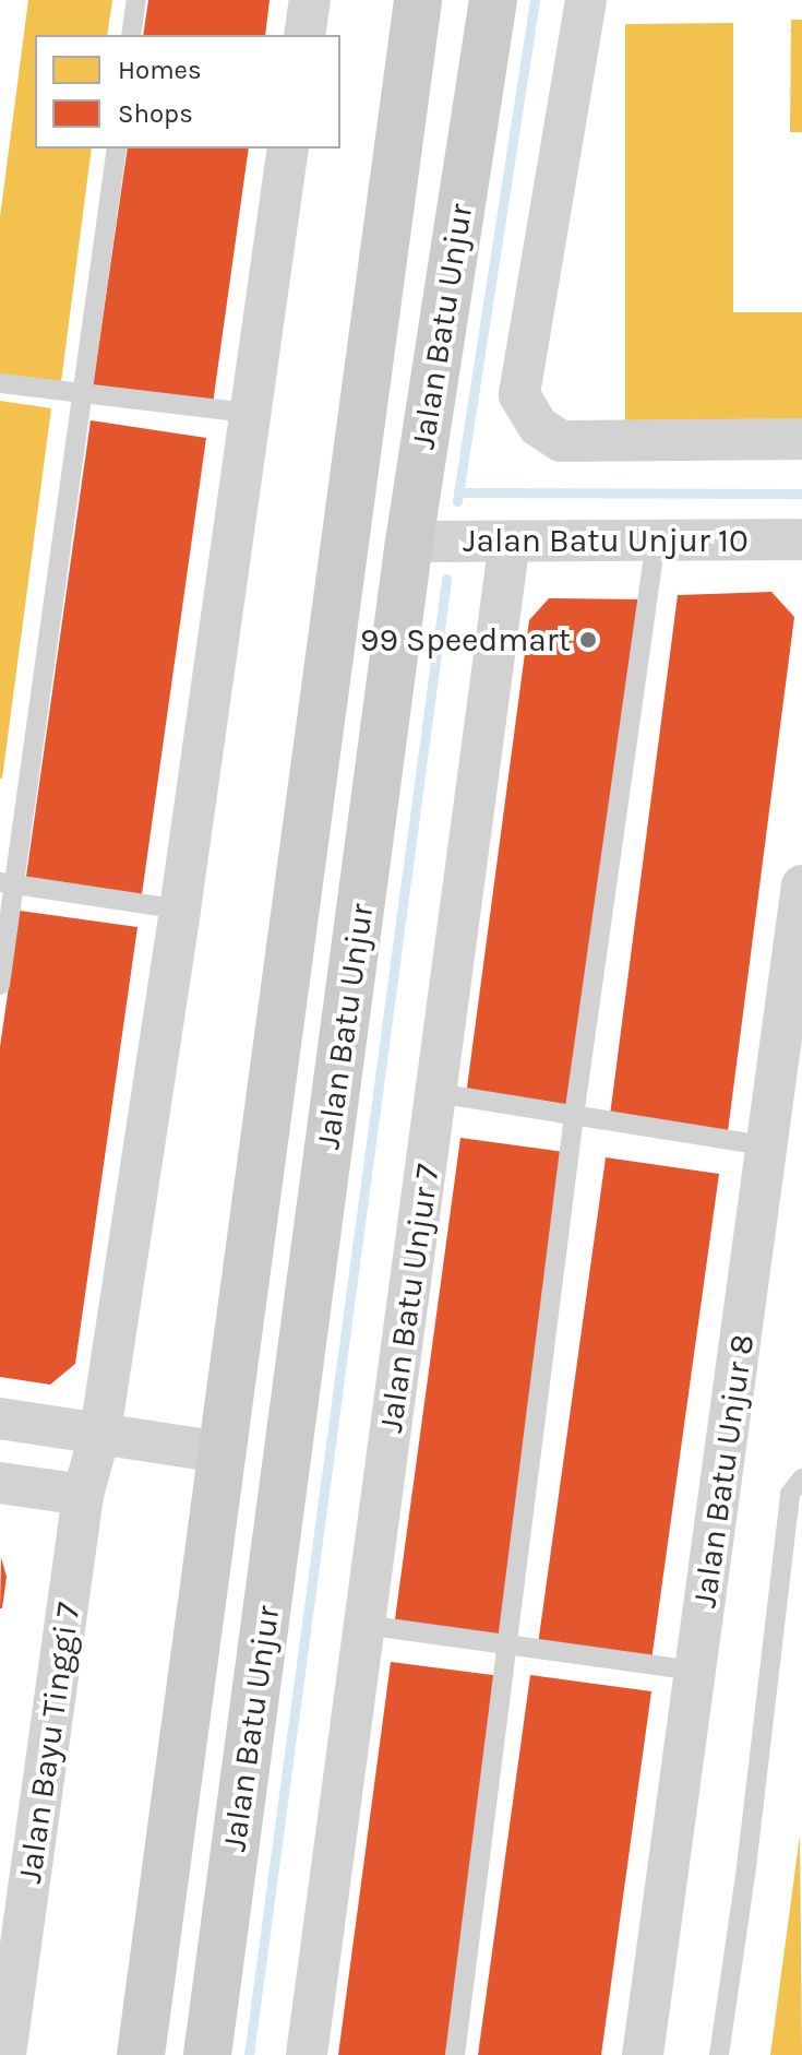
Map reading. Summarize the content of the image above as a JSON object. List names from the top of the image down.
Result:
{
  "streets": {
    "main road": ["Jalan Batu Unjur"],
    "street": [
      "Jalan Batu Unjur 10",
      "Jalan Batu Unjur 7",
      "Jalan Batu Unjur 8",
      "Jalan Bayu Tinggi 7"
    ]
  },
  "crossings": [
    ["Jalan Batu Unjur", "Jalan Batu Unjur 10"],
    ["Jalan Batu Unjur 10", "Jalan Batu Unjur 7"]
  ],
  "places": ["99 Speedmart"],
  "legend": ["Homes", "Shops"]
}
